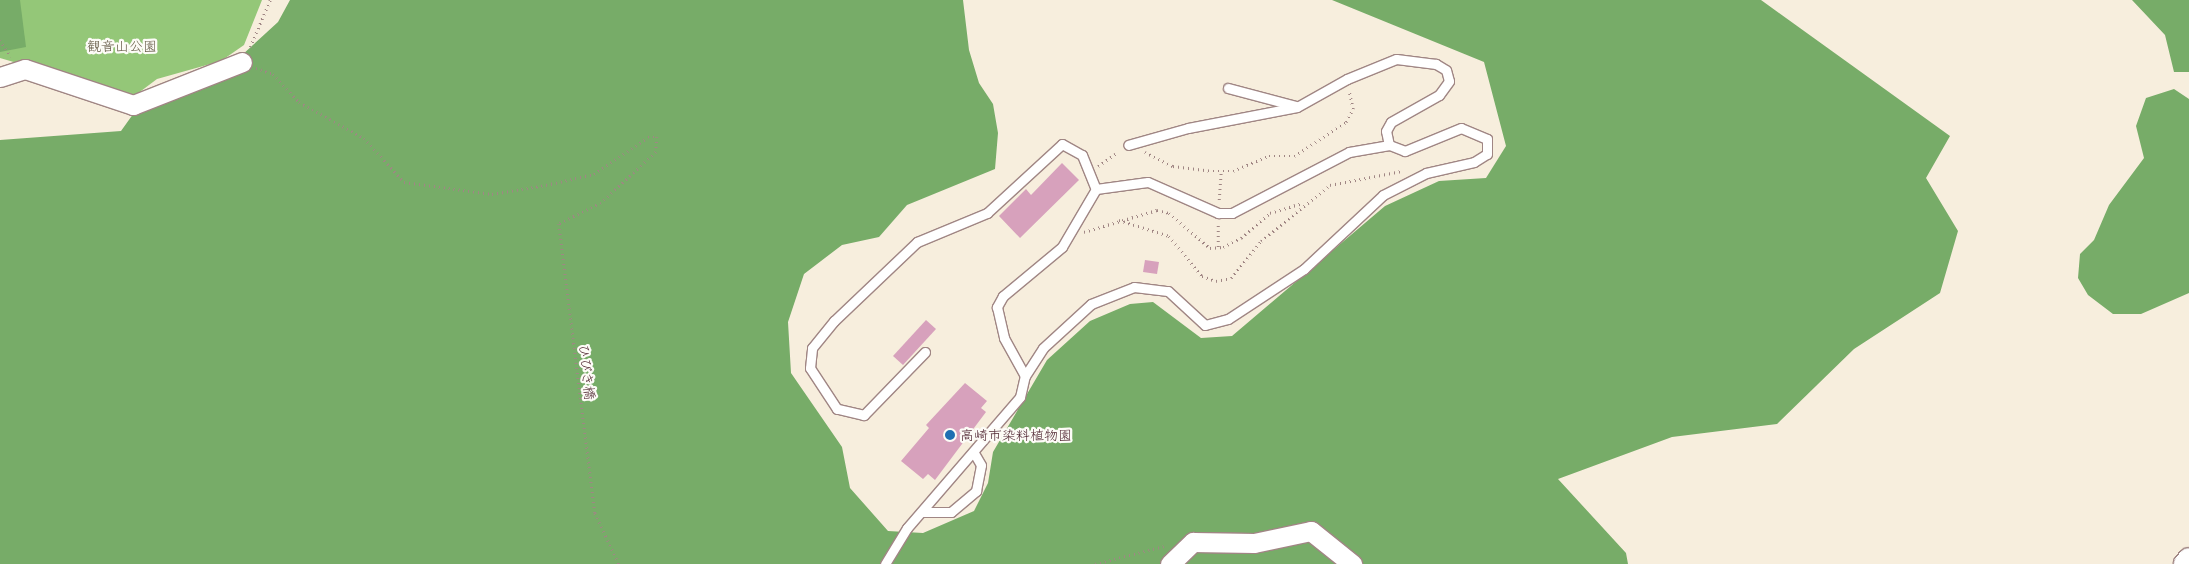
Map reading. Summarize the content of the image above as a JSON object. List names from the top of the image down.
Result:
{
  "streets": {
    "path": ["ひびき橋"]
  },
  "parks": ["観音山公園"],
  "places": ["高崎市染料植物園"]
}
